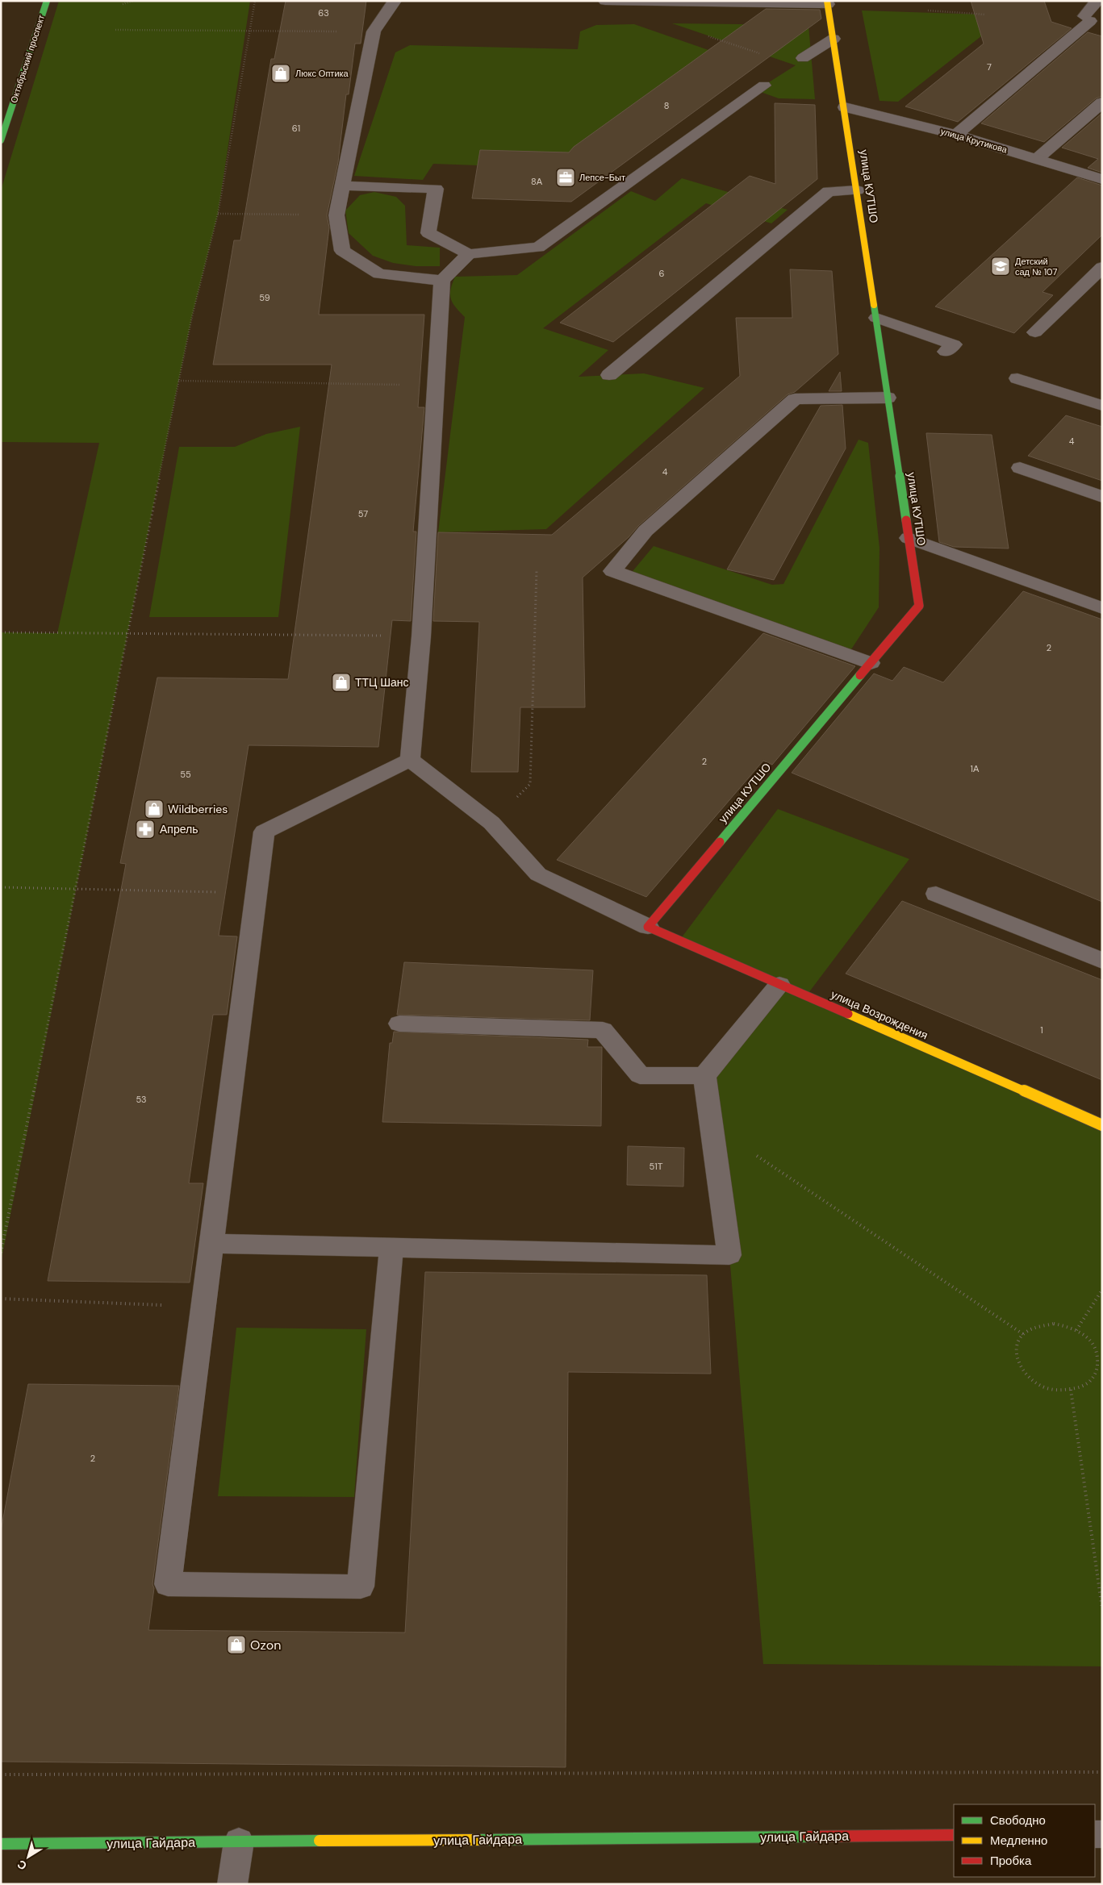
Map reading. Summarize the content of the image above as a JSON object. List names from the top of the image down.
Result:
{
  "streets": {
    "street": [
      "Октябрьский проспект",
      "улица Крутикова",
      "улица КУТШО",
      "улица Возрождения",
      "улица Гайдара"
    ]
  },
  "crossings": [
    ["улица Крутикова", "улица КУТШО"],
    ["улица КУТШО", "улица Возрождения"]
  ],
  "places": {
    "shop": [
      "Люкс Оптика",
      "ТТЦ Шанс",
      "Wildberries",
      "Ozon"
    ],
    "office": ["Лепсе-Быт"],
    "school or university": ["Детский сад № 107"],
    "pharmacy": ["Апрель"]
  },
  "house_numbers": [
    "63",
    "7",
    "8",
    "61",
    "8А",
    "6",
    "59",
    "4",
    "4",
    "57",
    "2",
    "2",
    "1А",
    "55",
    "1",
    "53",
    "51Т",
    "2"
  ],
  "legend": ["Свободно", "Медленно", "Пробка"],
  "north": "bottom left"
}
